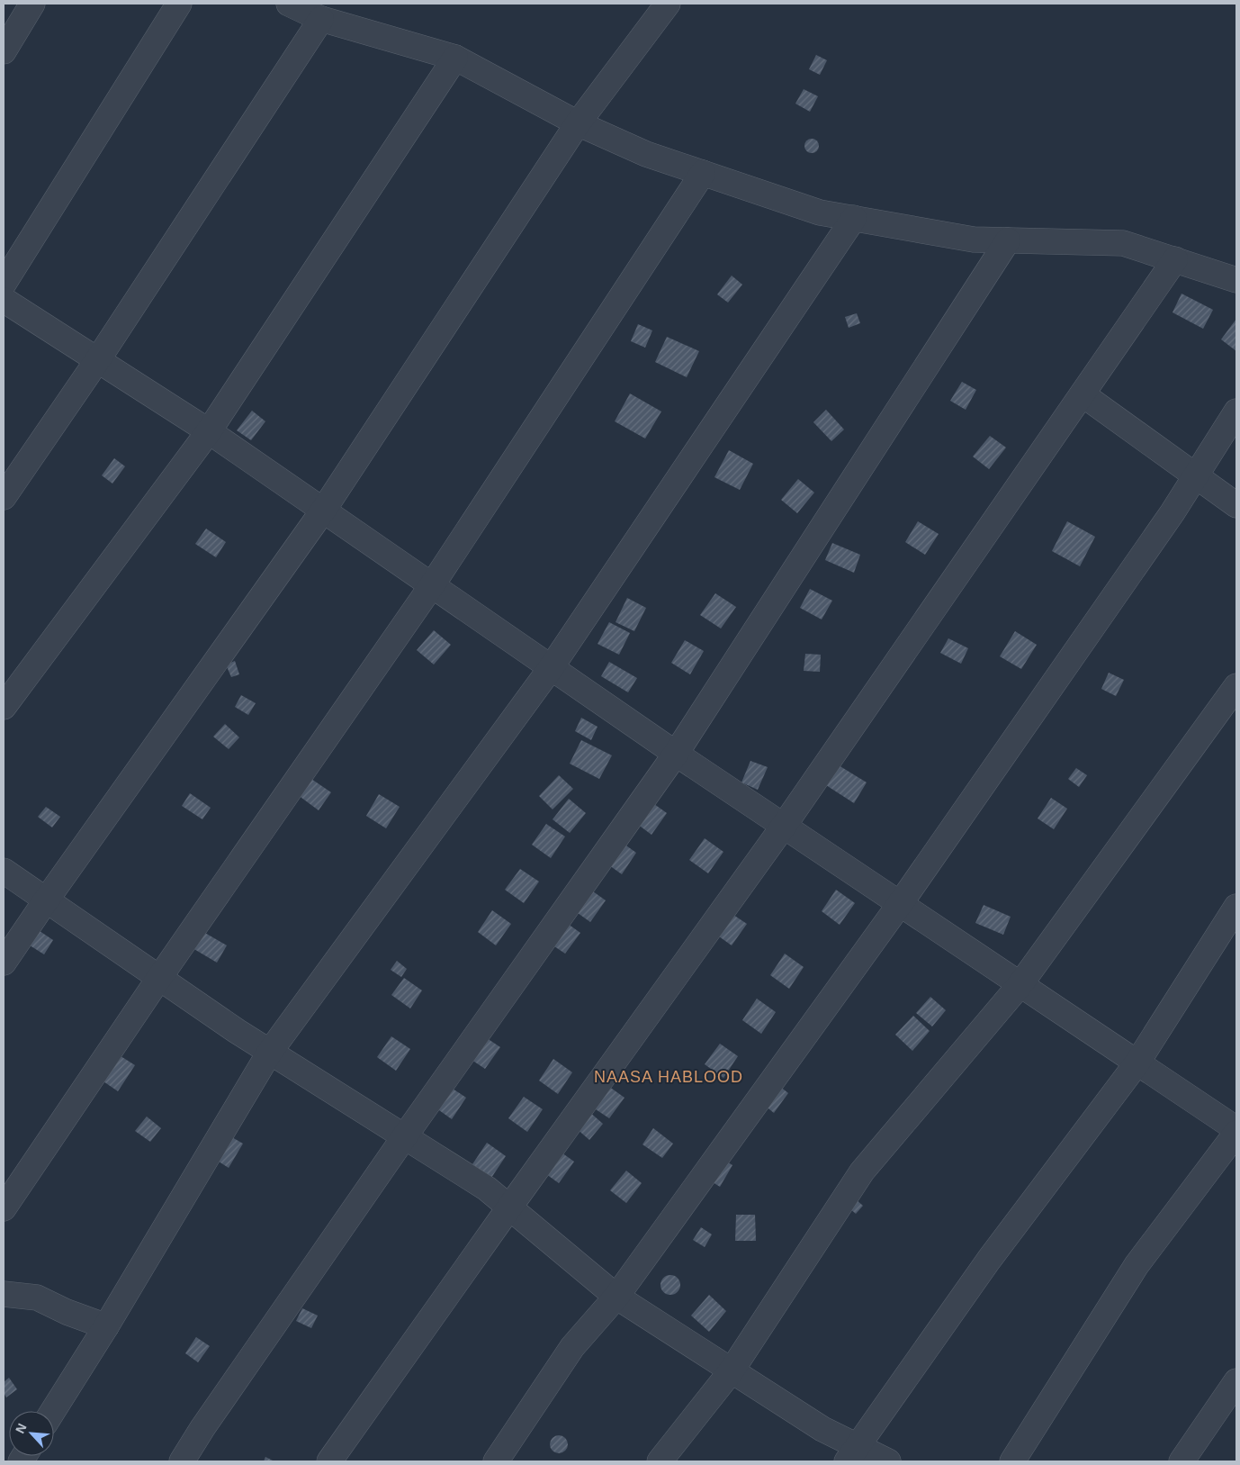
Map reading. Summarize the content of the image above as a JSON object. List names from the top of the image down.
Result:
{
  "districts": ["NAASA HABLOOD"],
  "north": "top left"
}
